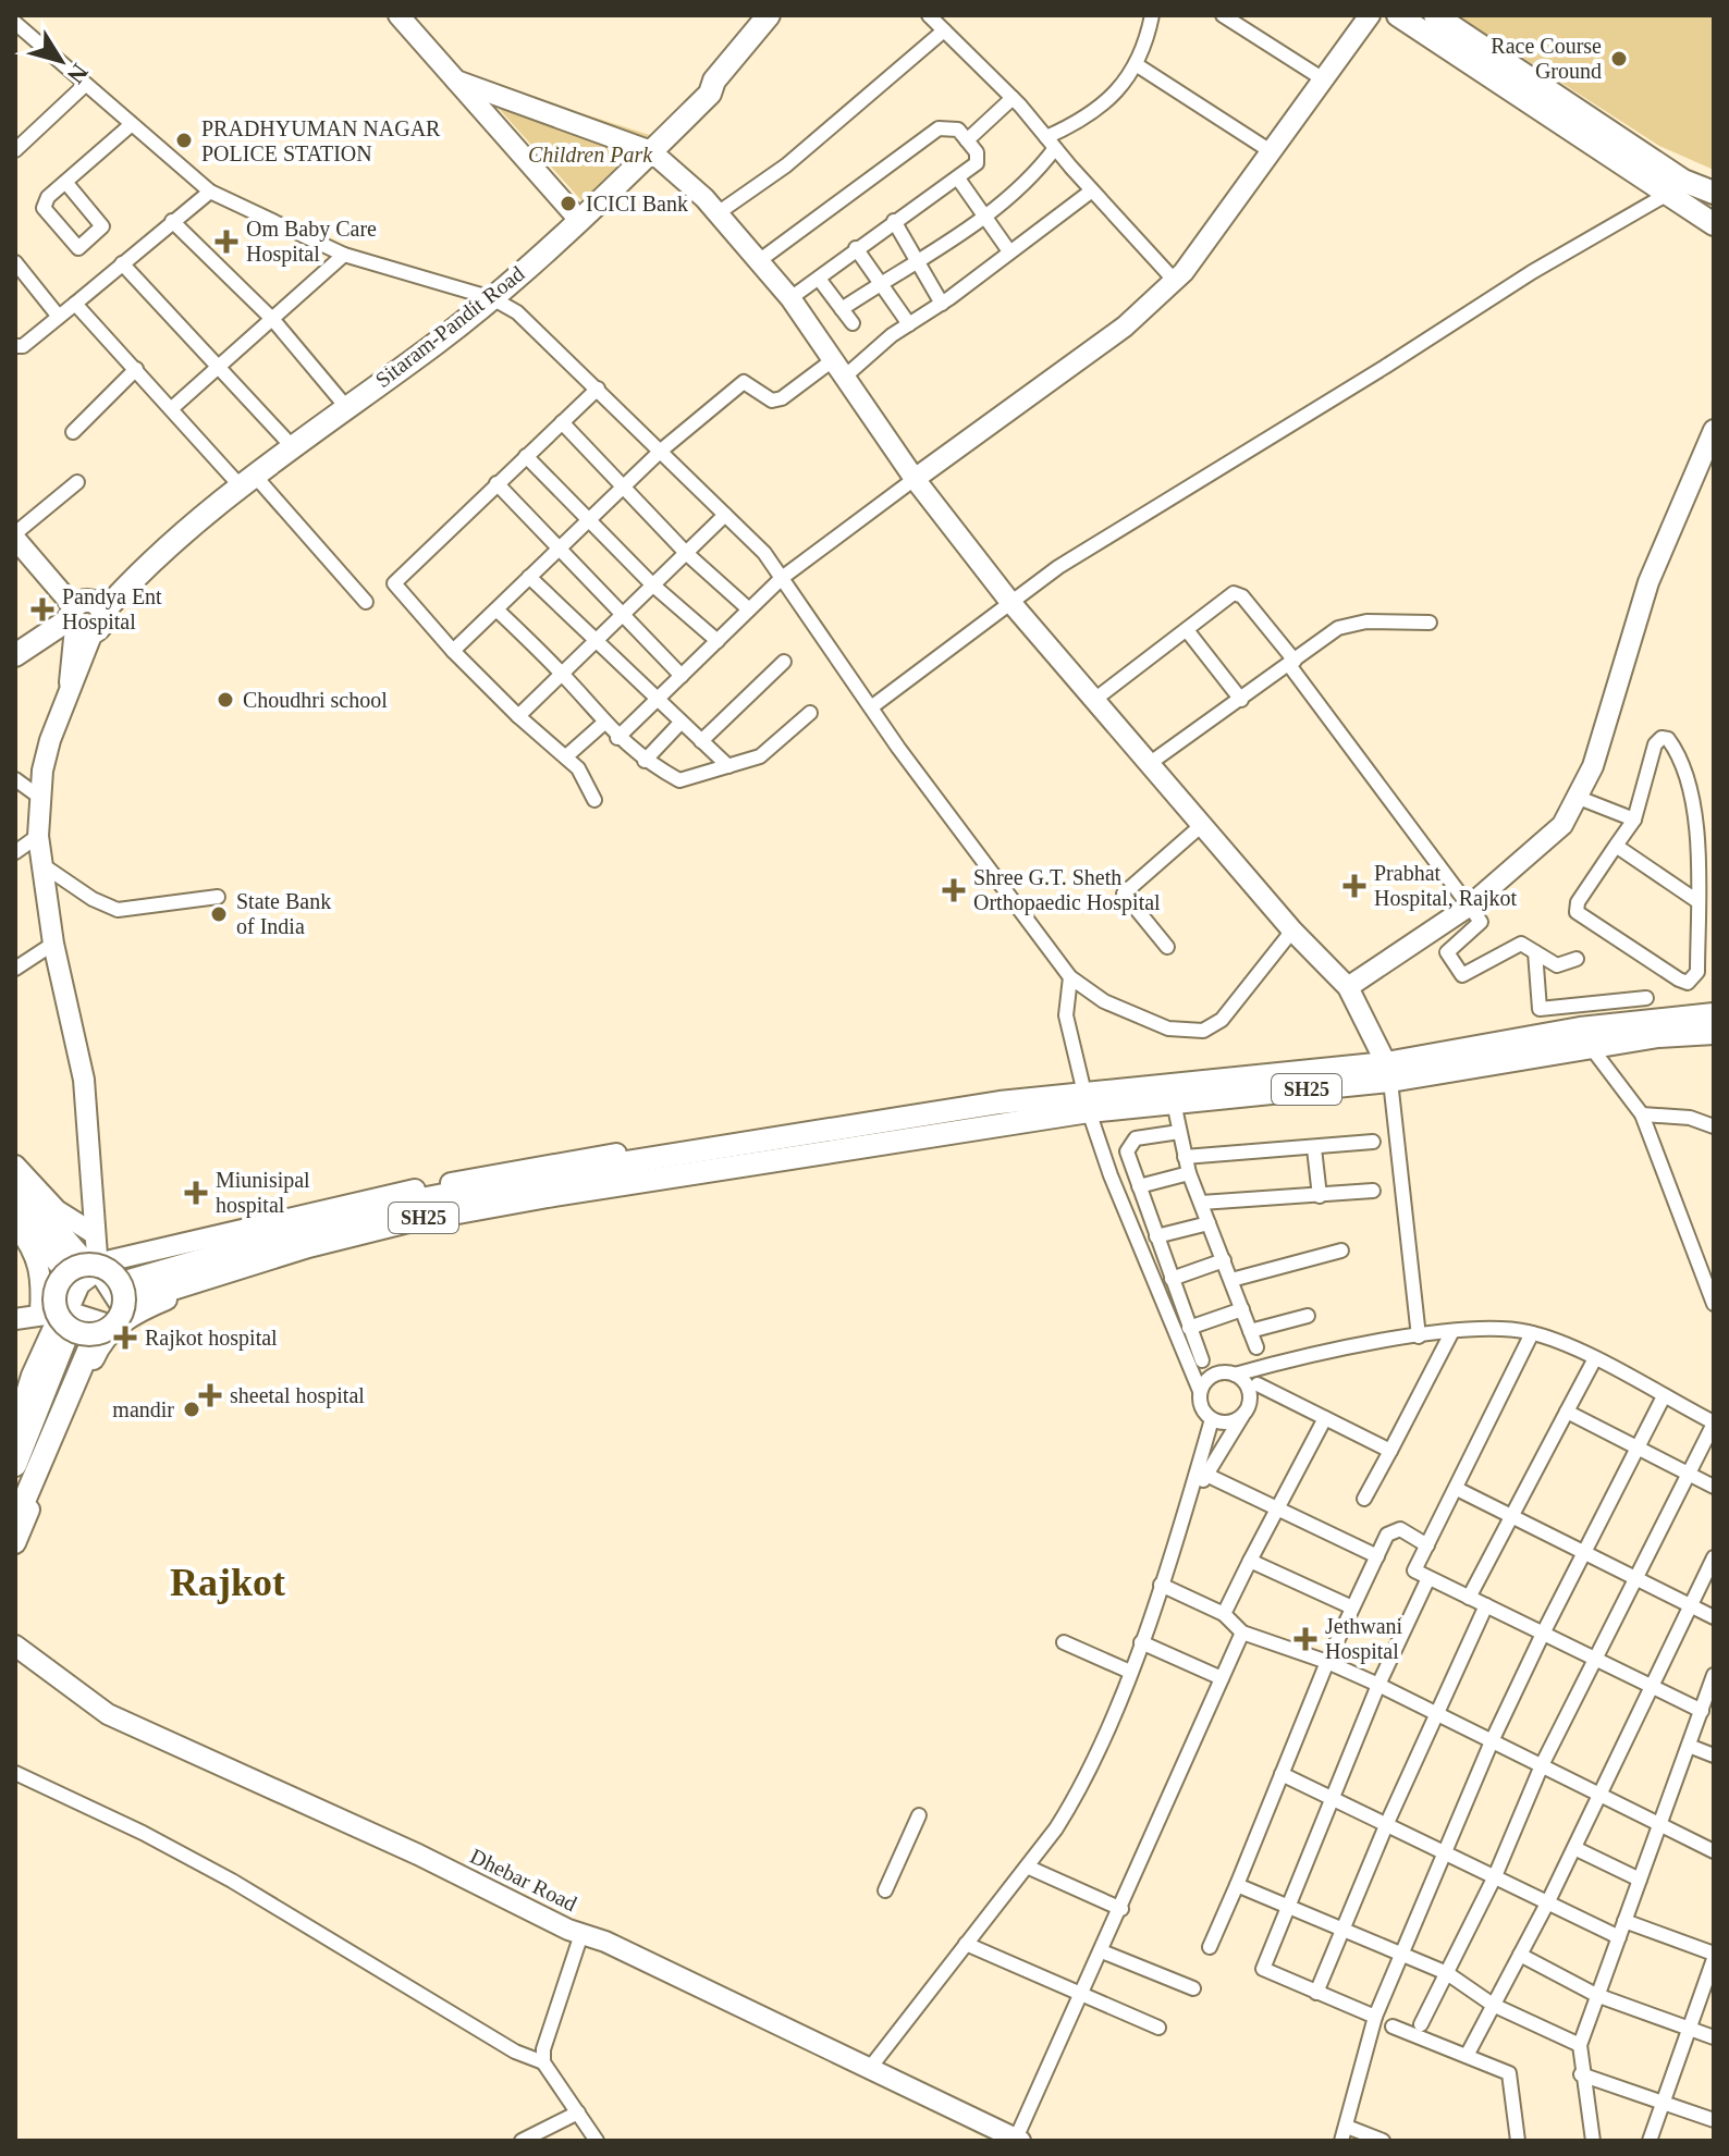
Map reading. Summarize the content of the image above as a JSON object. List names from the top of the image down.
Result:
{
  "streets": {
    "main road": ["Sitaram-Pandit Road", "SH25"],
    "street": ["Dhebar Road"]
  },
  "districts": ["Rajkot"],
  "parks": ["Children Park"],
  "places": {
    "other": [
      "Race Course Ground",
      "PRADHYUMAN NAGAR POLICE STATION",
      "ICICI Bank",
      "Choudhri school",
      "State Bank of India",
      "mandir"
    ],
    "health": [
      "Om Baby Care Hospital",
      "Pandya Ent Hospital",
      "Prabhat Hospital, Rajkot",
      "Shree G.T. Sheth Orthopaedic Hospital",
      "Miunisipal hospital",
      "Rajkot hospital",
      "sheetal hospital",
      "Jethwani Hospital"
    ]
  },
  "north": "bottom right"
}
